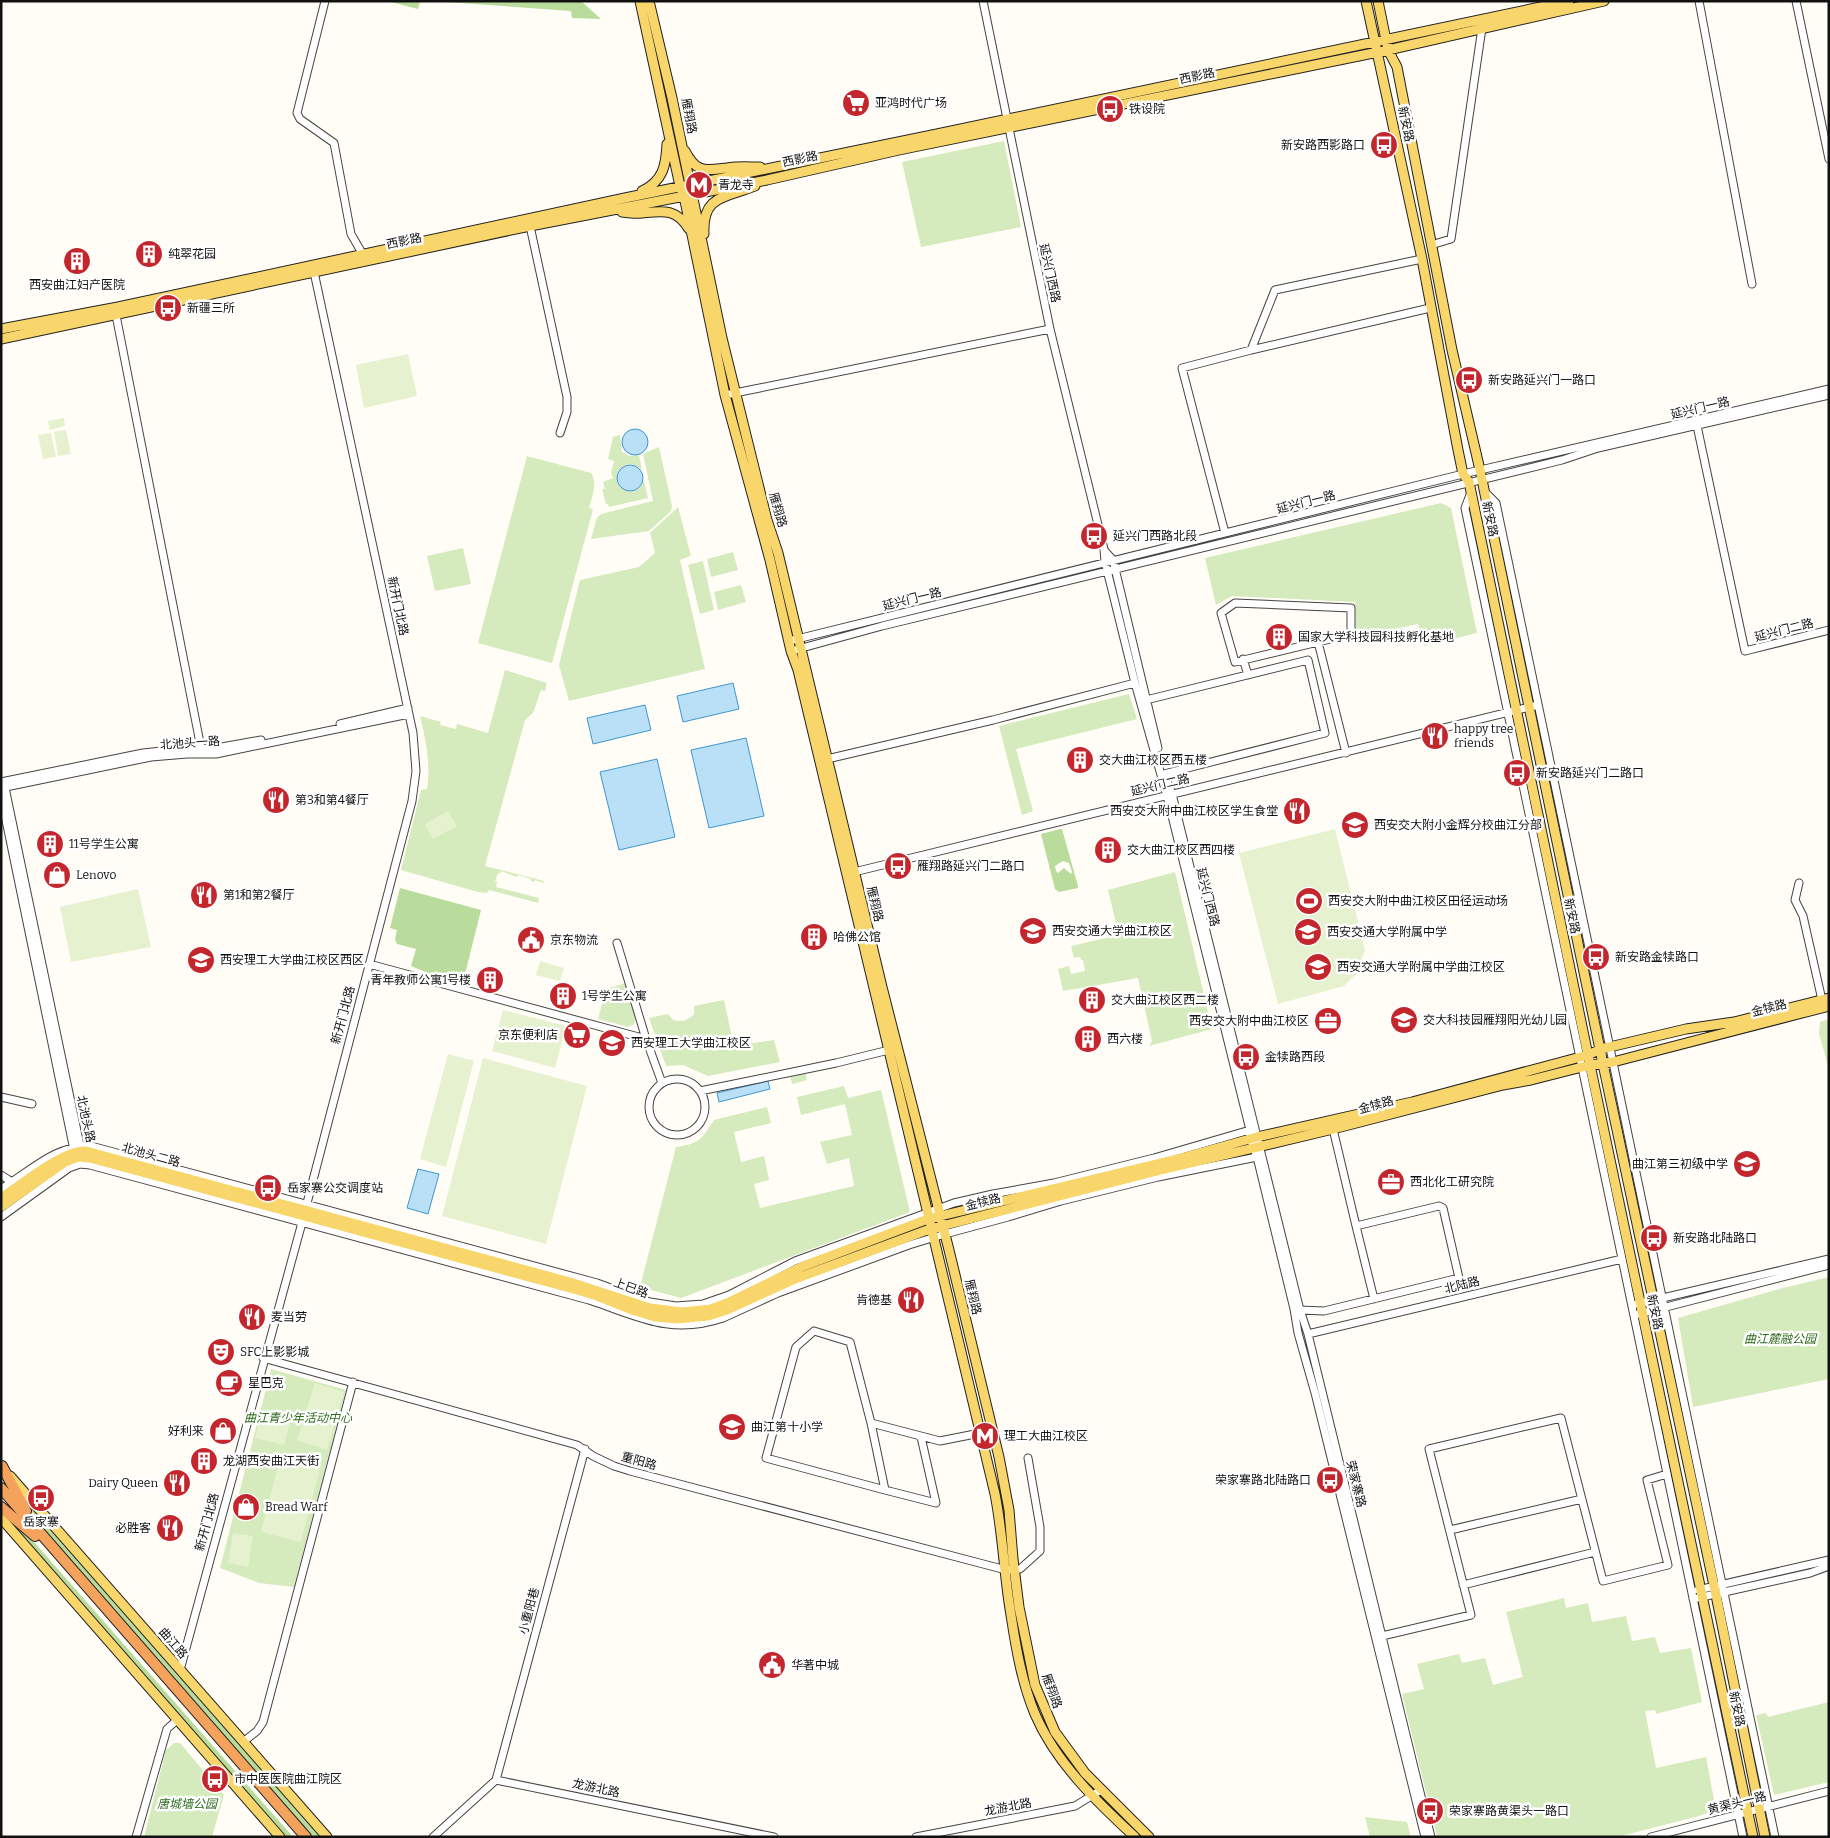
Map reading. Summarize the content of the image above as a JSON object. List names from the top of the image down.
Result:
{
  "streets": {
    "main road": [
      "西影路",
      "雁翔路",
      "新安路",
      "金犊路",
      "北池头二路",
      "上巳路",
      "曲江路"
    ],
    "street": [
      "延兴门西路",
      "延兴门一路",
      "新开门北路",
      "延兴门二路",
      "北池头一路",
      "北池头路",
      "北陆路",
      "重阳路",
      "荣家寨路",
      "小重阳巷",
      "龙游北路",
      "黄渠头一路"
    ]
  },
  "crossings": [
    ["西影路", "雁翔路"],
    ["西影路", "新安路"],
    ["西影路", "延兴门西路"],
    ["西影路", "新开门北路"],
    ["雁翔路", "延兴门一路"],
    ["雁翔路", "延兴门二路"],
    ["雁翔路", "金犊路"],
    ["雁翔路", "上巳路"],
    ["雁翔路", "重阳路"],
    ["雁翔路", "龙游北路"],
    ["新安路", "延兴门一路"],
    ["新安路", "延兴门二路"],
    ["新安路", "金犊路"],
    ["新安路", "黄渠头一路"],
    ["延兴门西路", "延兴门一路"],
    ["延兴门西路", "延兴门二路"],
    ["延兴门西路", "金犊路"],
    ["延兴门西路", "荣家寨路"],
    ["延兴门一路", "延兴门二路"],
    ["新开门北路", "北池头一路"],
    ["新开门北路", "北池头二路"],
    ["新开门北路", "上巳路"],
    ["新开门北路", "重阳路"],
    ["新开门北路", "曲江路"],
    ["北池头一路", "北池头路"],
    ["金犊路", "上巳路"],
    ["金犊路", "荣家寨路"],
    ["北池头路", "北池头二路"],
    ["北池头二路", "上巳路"],
    ["北陆路", "荣家寨路"],
    ["重阳路", "小重阳巷"],
    ["小重阳巷", "龙游北路"]
  ],
  "parks": ["曲江麓融公园", "曲江青少年活动中心", "唐城墙公园"],
  "places": {
    "supermarket": ["亚鸿时代广场", "京东便利店"],
    "bus stop": [
      "铁设院",
      "新安路西影路口",
      "新疆三所",
      "新安路延兴门一路口",
      "延兴门西路北段",
      "新安路延兴门二路口",
      "雁翔路延兴门二路口",
      "新安路金犊路口",
      "金犊路西段",
      "岳家寨公交调度站",
      "新安路北陆路口",
      "荣家寨路北陆路口",
      "岳家寨",
      "市中医医院曲江院区",
      "荣家寨路黄渠头一路口"
    ],
    "metro station": ["青龙寺", "理工大曲江校区"],
    "building": [
      "纯翠花园",
      "西安曲江妇产医院",
      "国家大学科技园科技孵化基地",
      "交大曲江校区西五楼",
      "11号学生公寓",
      "交大曲江校区西四楼",
      "哈佛公馆",
      "青年教师公寓1号楼",
      "1号学生公寓",
      "交大曲江校区西二楼",
      "西六楼",
      "龙湖西安曲江天街"
    ],
    "restaurant": [
      "happy tree friends",
      "第3和第4餐厅",
      "西安交大附中曲江校区学生食堂",
      "第1和第2餐厅",
      "肯德基",
      "麦当劳",
      "Dairy Queen",
      "必胜客"
    ],
    "school or university": [
      "西安交大附小金辉分校曲江分部",
      "西安交通大学曲江校区",
      "西安交通大学附属中学",
      "西安理工大学曲江校区西区",
      "西安交通大学附属中学曲江校区",
      "交大科技园雁翔阳光幼儿园",
      "西安理工大学曲江校区",
      "曲江第三初级中学",
      "曲江第十小学"
    ],
    "shop": ["Lenovo", "好利来", "Bread Warf"],
    "sports": ["西安交大附中曲江校区田径运动场"],
    "public building": ["京东物流", "华著中城"],
    "office": ["西安交大附中曲江校区", "西北化工研究院"],
    "theatre": ["SFC上影影城"],
    "cafe": ["星巴克"]
  }
}
